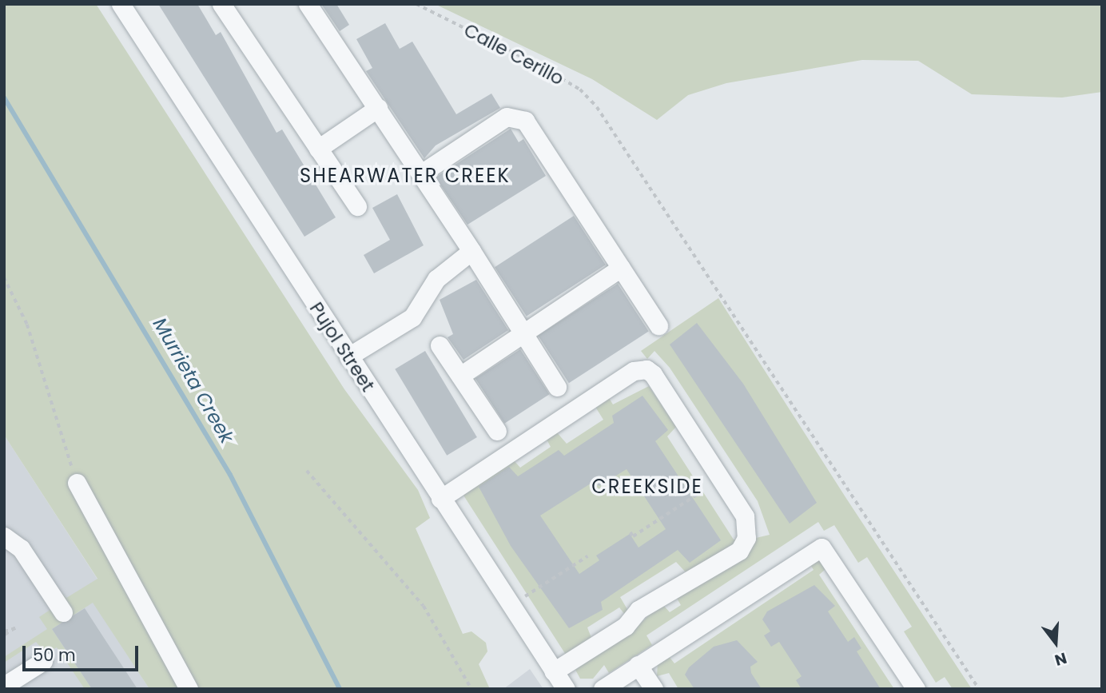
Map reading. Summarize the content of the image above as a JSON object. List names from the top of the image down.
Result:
{
  "streets": {
    "street": ["Pujol Street"],
    "path": ["Calle Cerillo"]
  },
  "districts": ["SHEARWATER CREEK", "CREEKSIDE"],
  "water": ["Murrieta Creek"],
  "scale_bar": "50 m",
  "north": "bottom"
}
